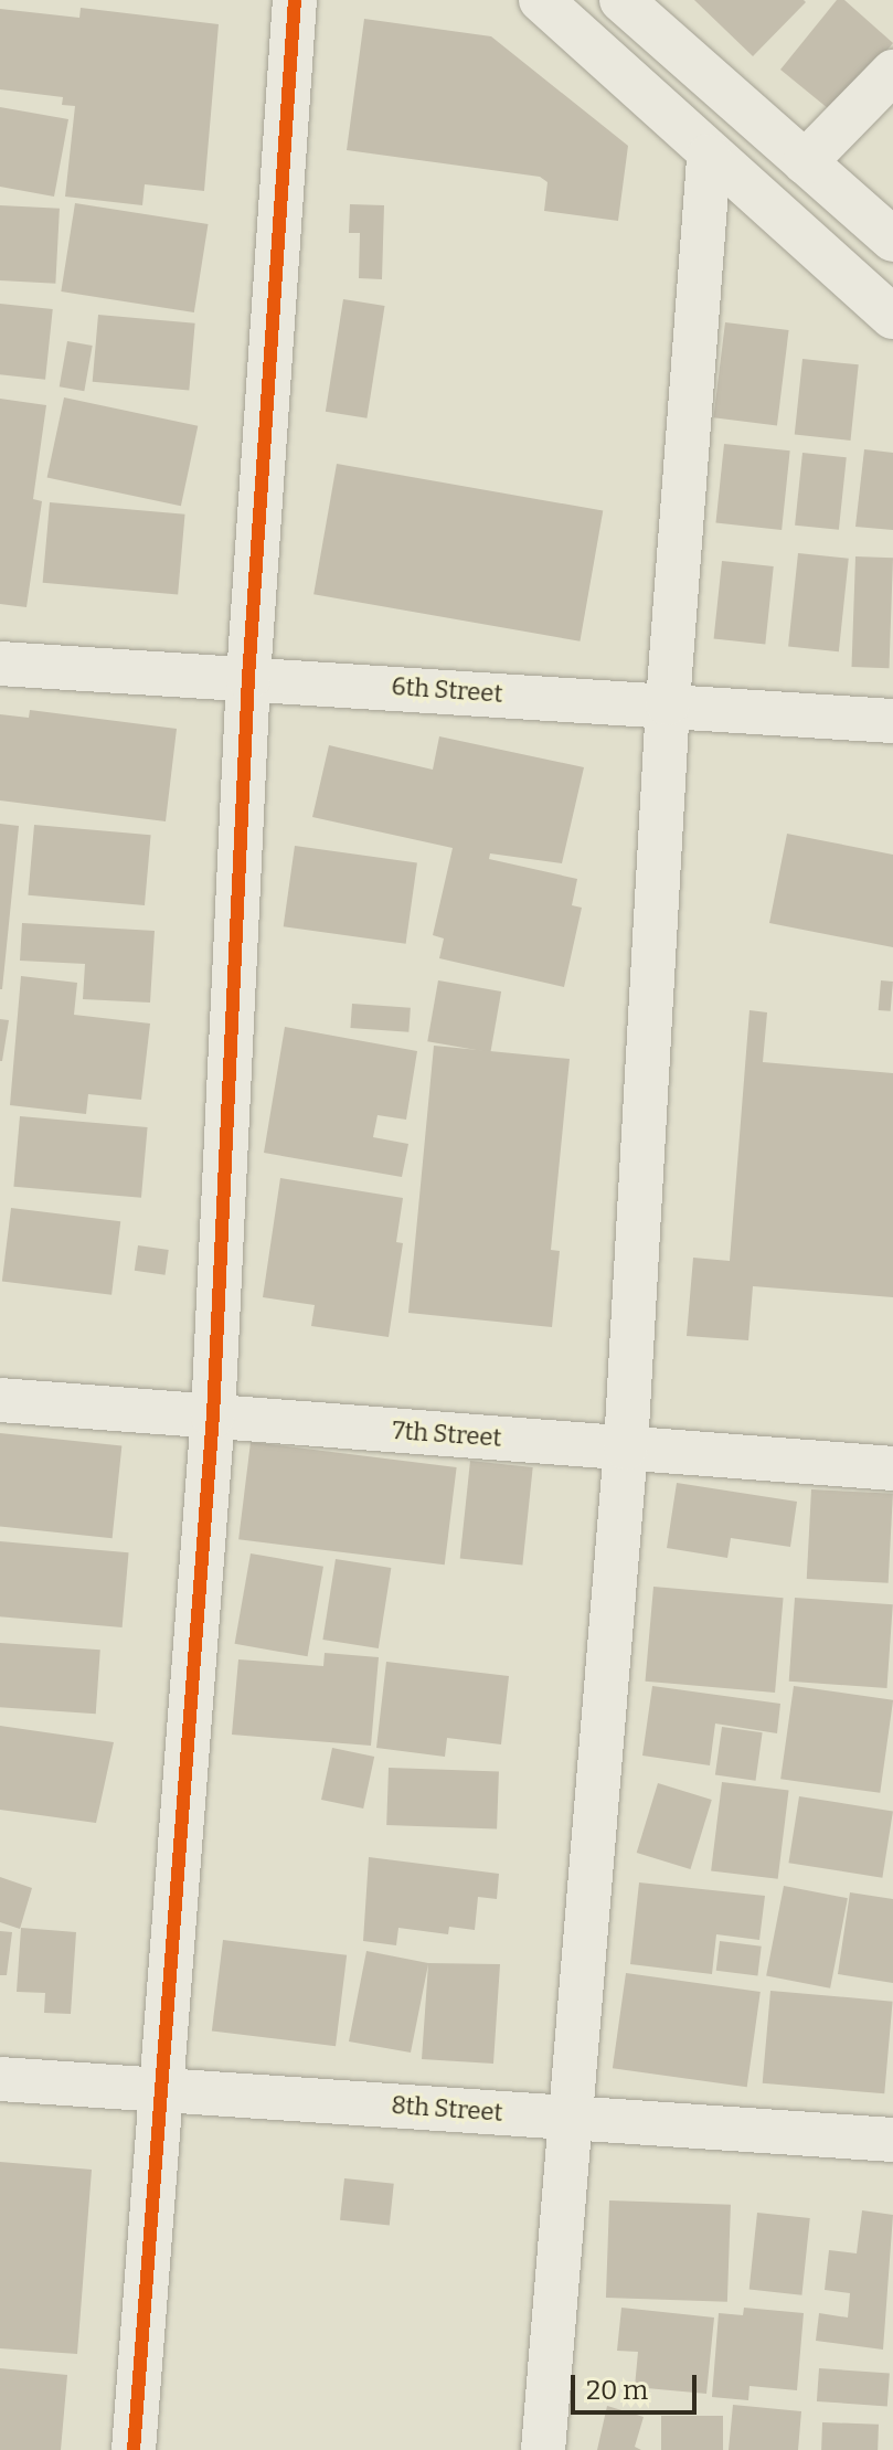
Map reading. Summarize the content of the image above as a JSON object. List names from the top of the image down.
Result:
{
  "streets": {
    "street": ["6th Street", "7th Street", "8th Street"]
  },
  "scale_bar": "20 m"
}
